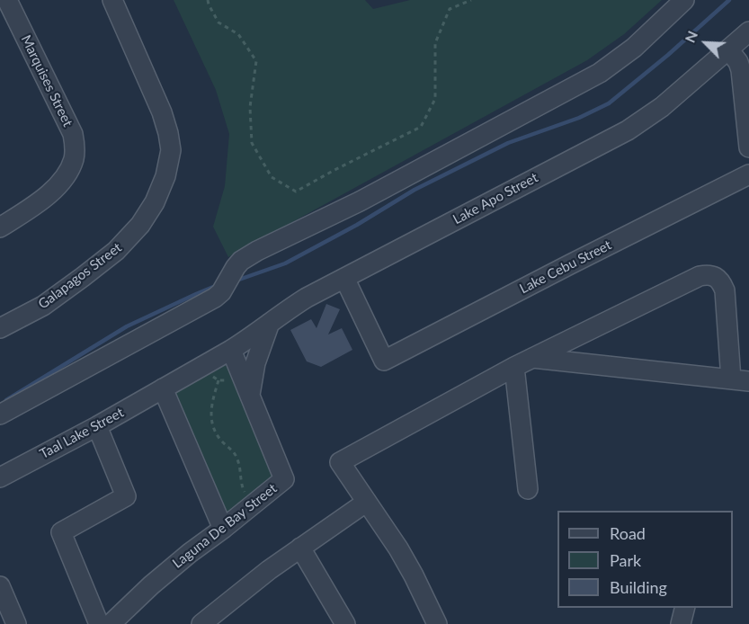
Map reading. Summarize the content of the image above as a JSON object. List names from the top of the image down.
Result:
{
  "streets": {
    "street": [
      "Marquises Street",
      "Lake Apo Street",
      "Lake Cebu Street",
      "Galapagos Street",
      "Taal Lake Street",
      "Laguna De Bay Street"
    ]
  },
  "crossings": [
    ["Lake Apo Street", "Lake Cebu Street"],
    ["Lake Apo Street", "Taal Lake Street"],
    ["Lake Apo Street", "Laguna De Bay Street"],
    ["Taal Lake Street", "Laguna De Bay Street"]
  ],
  "legend": ["Road", "Park", "Building"],
  "north": "top left"
}
